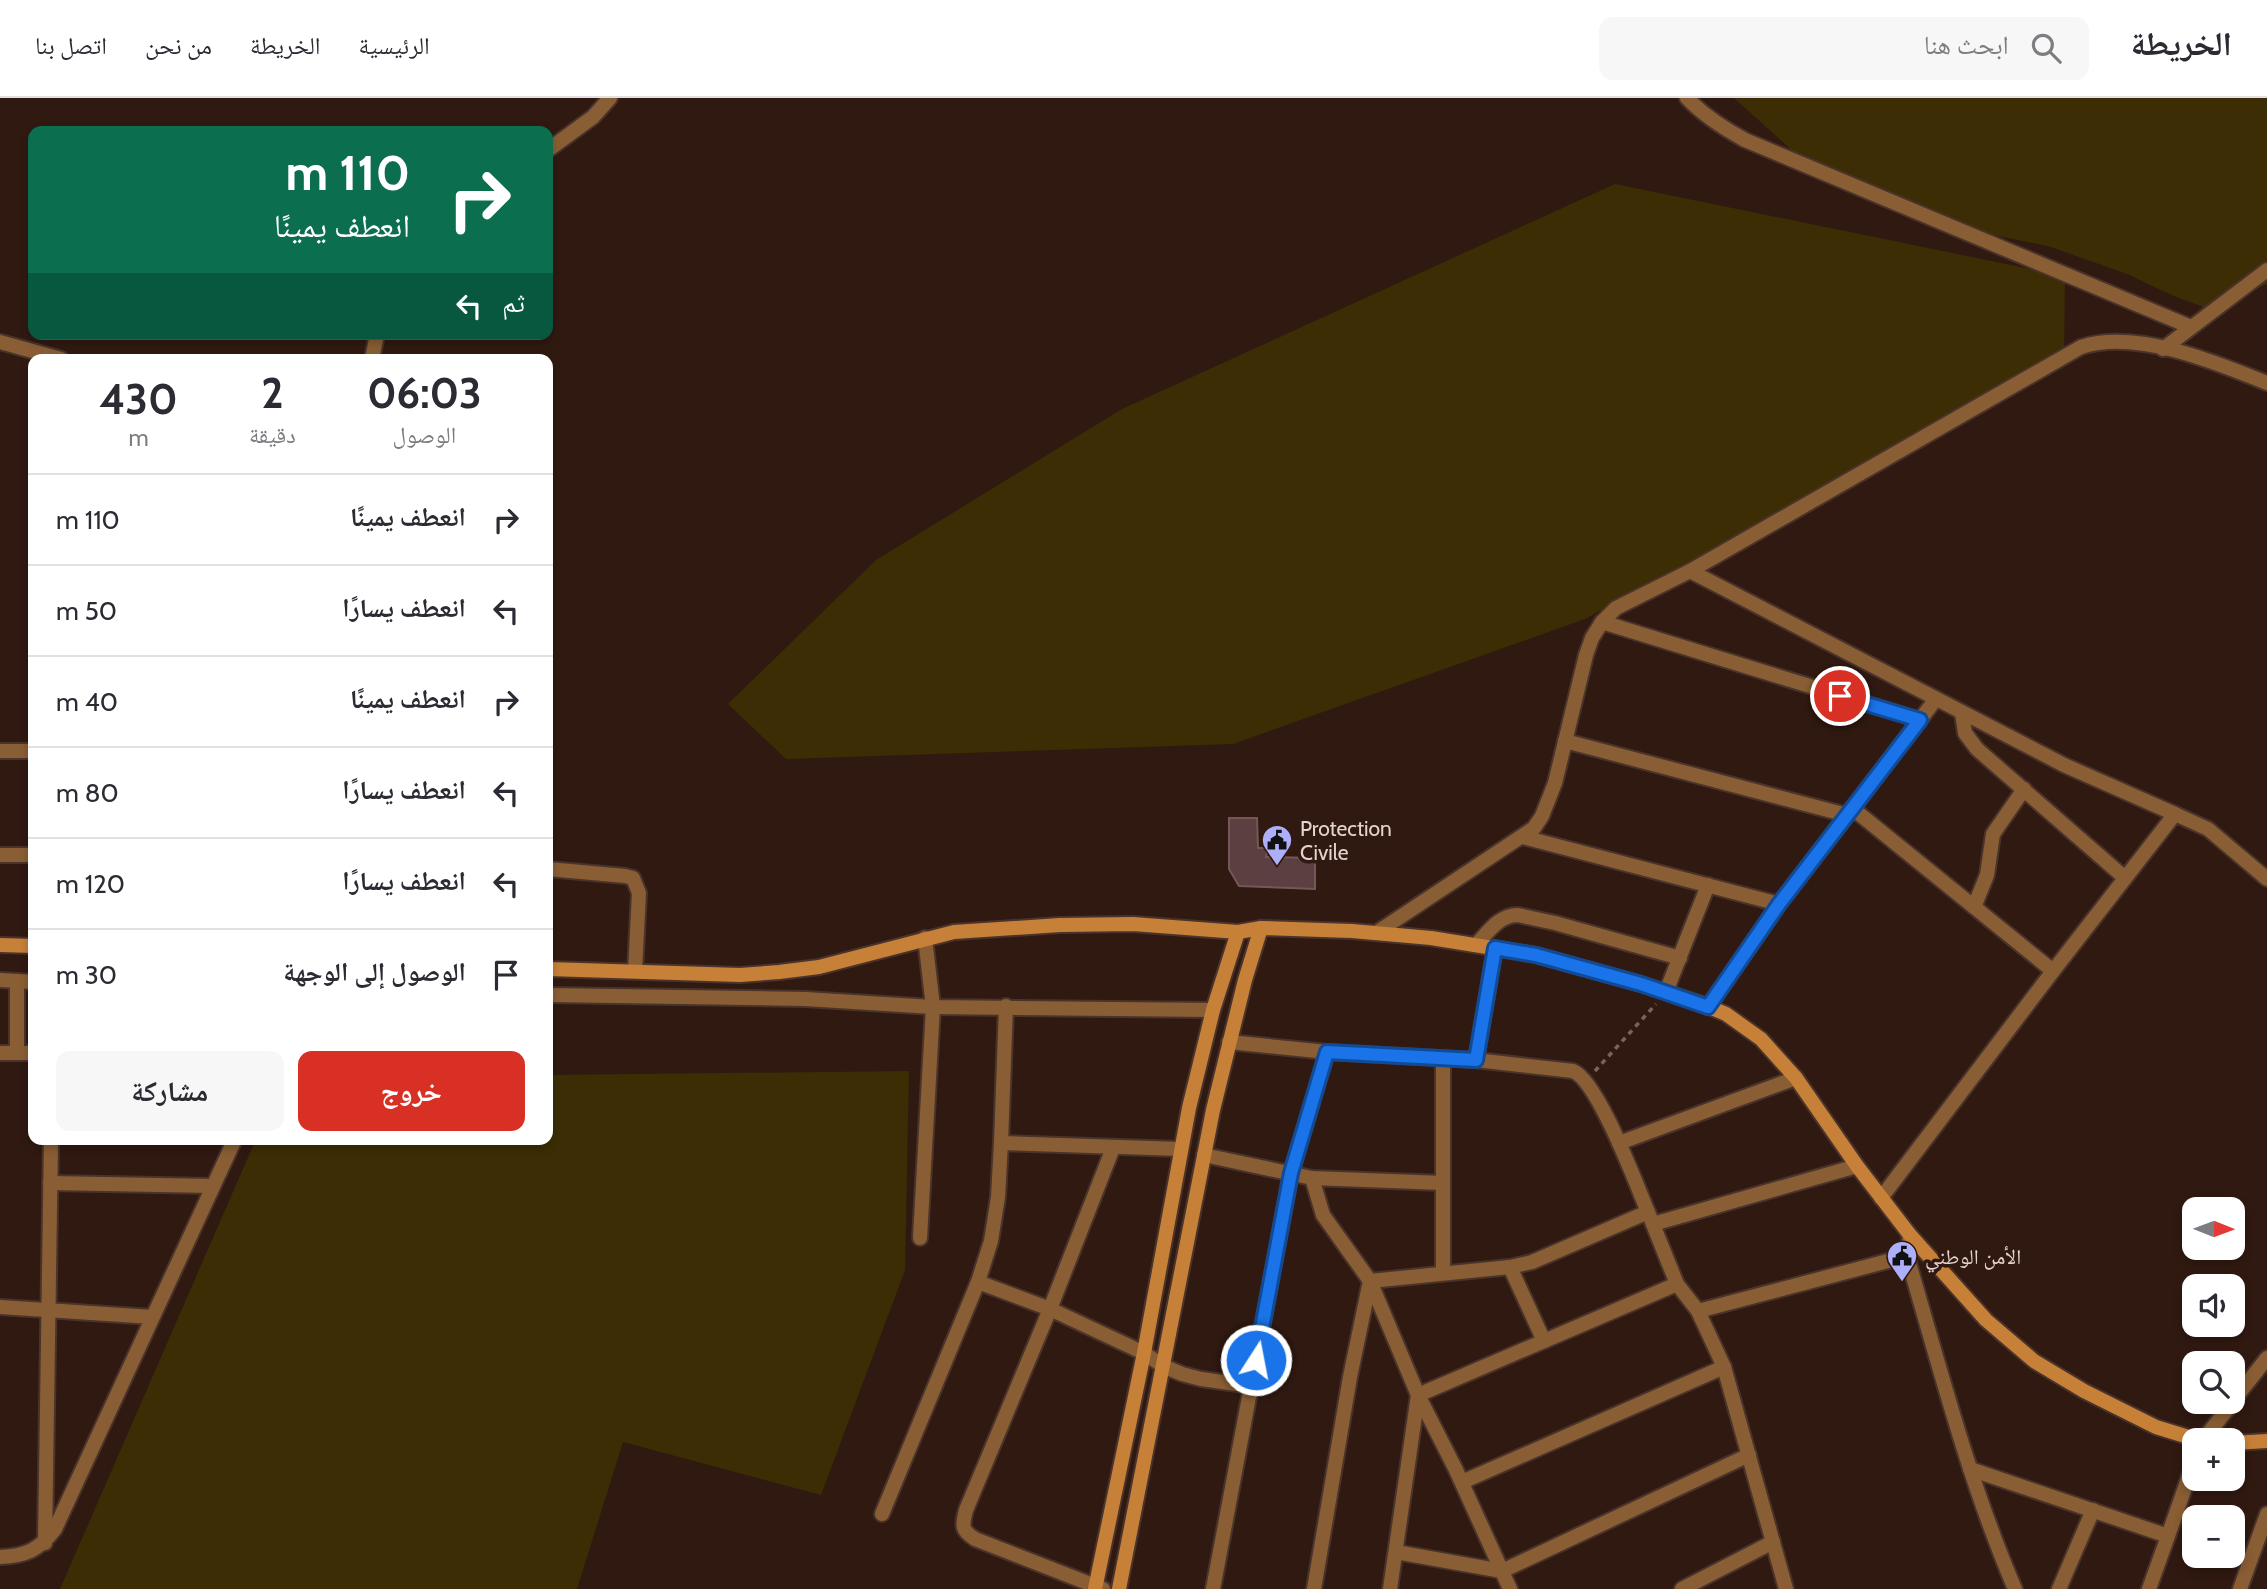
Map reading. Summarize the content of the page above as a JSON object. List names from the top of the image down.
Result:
{
  "places": {
    "public building": ["Protection Civile", "الأمن الوطني"]
  },
  "north": "right",
  "page": {
    "header": "الخريطة",
    "search": "ابحث هنا",
    "nav": [
      "الرئيسية",
      "الخريطة",
      "من نحن",
      "اتصل بنا"
    ],
    "turn": ["110 m", "انعطف يمينًا"],
    "then": "ثم",
    "eta": [
      "06:03",
      "الوصول",
      "2",
      "دقيقة",
      "430",
      "m"
    ],
    "list": [
      {
        "name": "انعطف يمينًا",
        "value": "110 m"
      },
      {
        "name": "انعطف يسارًا",
        "value": "50 m"
      },
      {
        "name": "انعطف يمينًا",
        "value": "40 m"
      },
      {
        "name": "انعطف يسارًا",
        "value": "80 m"
      },
      {
        "name": "انعطف يسارًا",
        "value": "120 m"
      },
      {
        "name": "الوصول إلى الوجهة",
        "value": "30 m"
      }
    ],
    "buttons": ["خروج", "مشاركة"],
    "map_buttons": ["+", "−"]
  }
}
